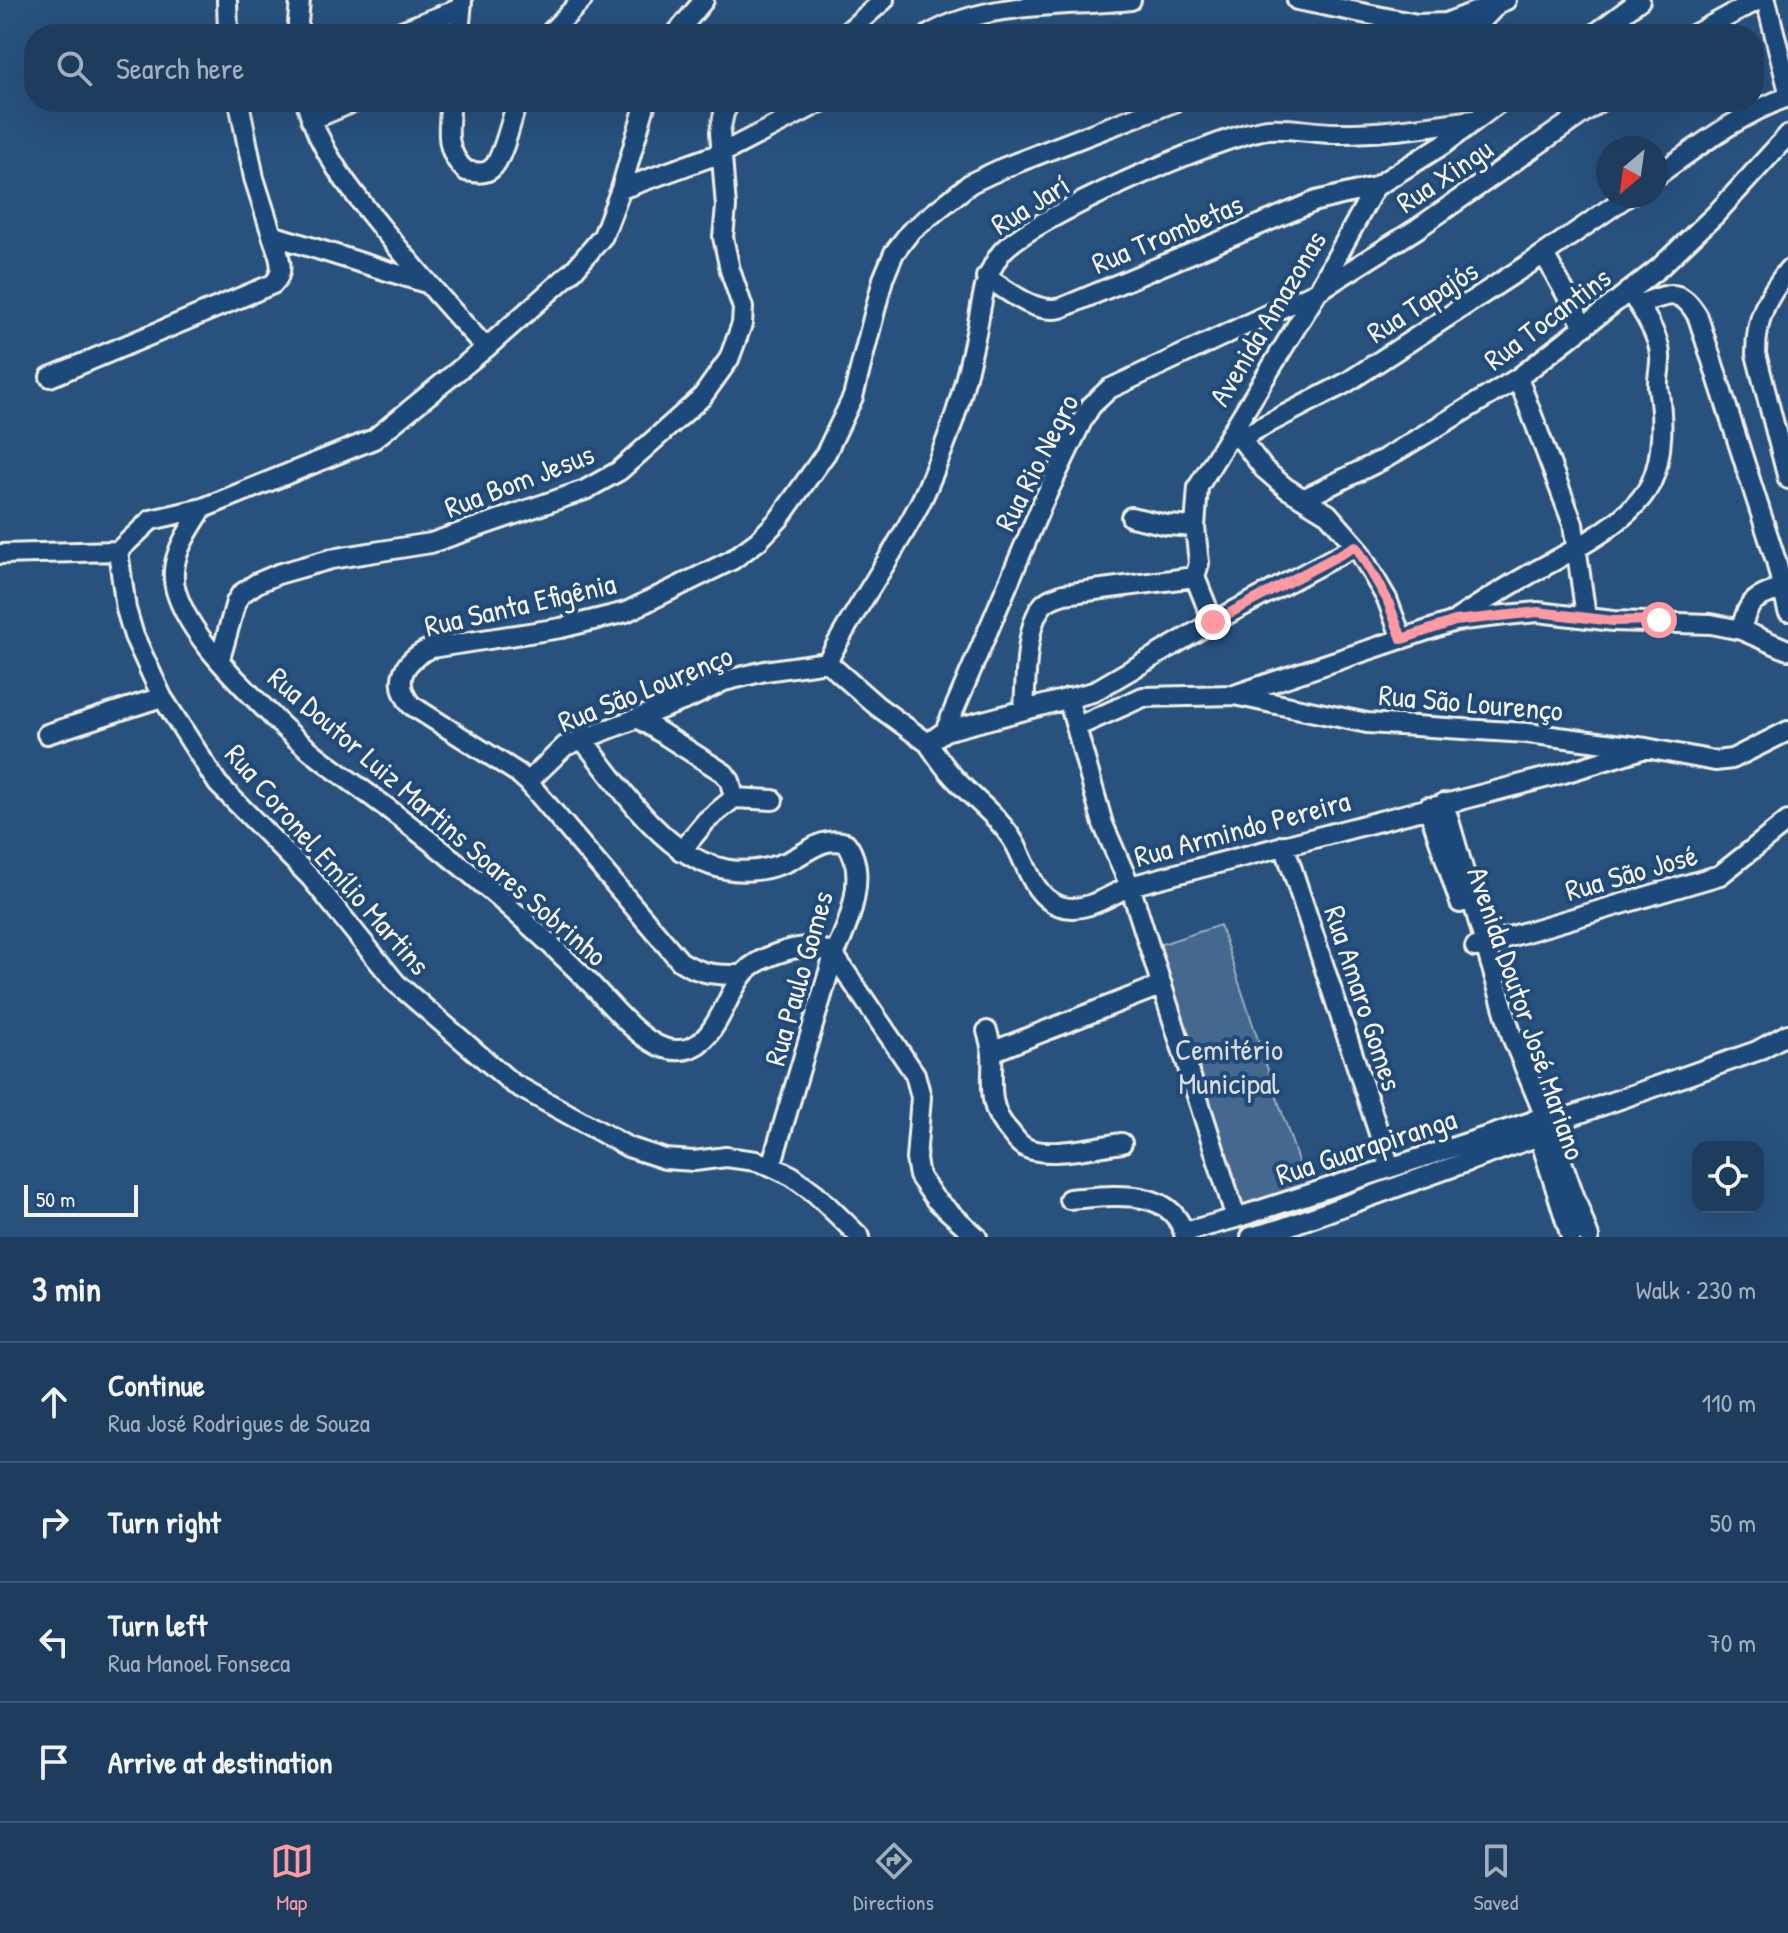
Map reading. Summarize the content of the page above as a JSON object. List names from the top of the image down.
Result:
{
  "streets": {
    "street": [
      "Rua Xingu",
      "Rua Jarí",
      "Rua Trombetas",
      "Rua Tapajós",
      "Avenida Amazonas",
      "Rua Tocantins",
      "Rua Rio Negro",
      "Rua Bom Jesus",
      "Rua Santa Efigênia",
      "Rua São Lourenço",
      "Rua Doutor Luiz Martins Soares Sobrinho",
      "Rua Armindo Pereira",
      "Rua Coronel Emílio Martins",
      "Rua São José",
      "Rua Paulo Gomes",
      "Rua Amaro Gomes",
      "Avenida Doutor José Mariano",
      "Rua Guarapiranga"
    ]
  },
  "crossings": [
    ["Rua Xingu", "Avenida Amazonas"],
    ["Rua Xingu", "Rua Rio Negro"],
    ["Rua Jarí", "Rua Trombetas"],
    ["Rua Jarí", "Avenida Amazonas"],
    ["Rua Jarí", "Rua São Lourenço"],
    ["Rua Trombetas", "Avenida Amazonas"],
    ["Rua Tapajós", "Avenida Amazonas"],
    ["Avenida Amazonas", "Rua Rio Negro"],
    ["Rua Bom Jesus", "Rua Doutor Luiz Martins Soares Sobrinho"],
    ["Rua Santa Efigênia", "Rua São Lourenço"],
    ["Rua Santa Efigênia", "Rua Doutor Luiz Martins Soares Sobrinho"],
    ["Rua São Lourenço", "Rua Armindo Pereira"],
    ["Rua São Lourenço", "Rua Paulo Gomes"],
    ["Rua Armindo Pereira", "Rua Amaro Gomes"],
    ["Rua Armindo Pereira", "Avenida Doutor José Mariano"],
    ["Rua Coronel Emílio Martins", "Rua Paulo Gomes"],
    ["Rua São José", "Avenida Doutor José Mariano"],
    ["Rua Amaro Gomes", "Rua Guarapiranga"],
    ["Avenida Doutor José Mariano", "Rua Guarapiranga"]
  ],
  "parks": ["Cemitério Municipal"],
  "scale_bar": "50 m",
  "north": "bottom left",
  "page": {
    "search": "Search here",
    "scale": "50 m",
    "heading": ["3 min", "Walk · 230 m"],
    "list": [
      ["Continue", "Rua José Rodrigues de Souza", "110 m"],
      ["Turn right", "50 m"],
      ["Turn left", "Rua Manoel Fonseca", "70 m"],
      "Arrive at destination"
    ],
    "nav": ["Map", "Directions", "Saved"]
  }
}
